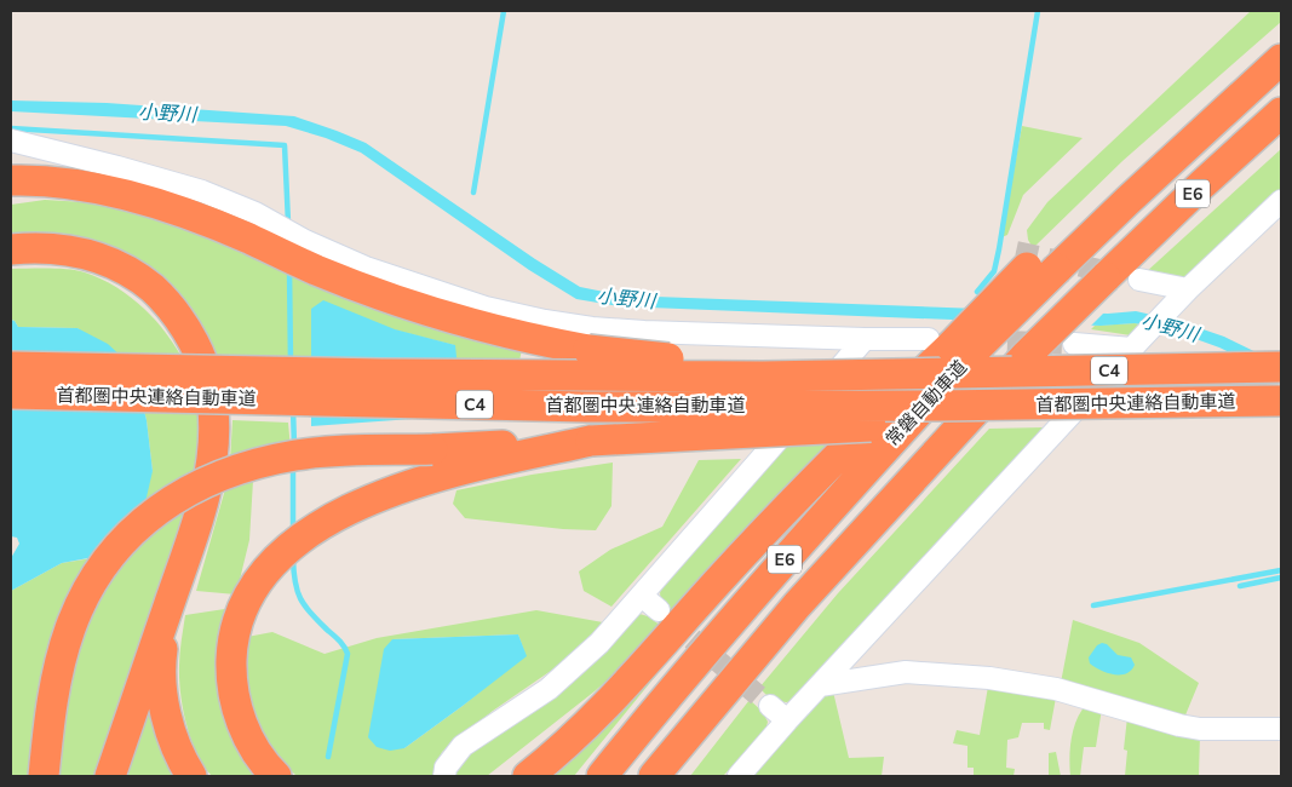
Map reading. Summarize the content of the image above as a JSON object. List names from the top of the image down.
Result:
{
  "streets": {
    "highway": [
      "E6",
      "C4",
      "首都圏中央連絡自動車道",
      "常磐自動車道"
    ]
  },
  "water": ["小野川"]
}
